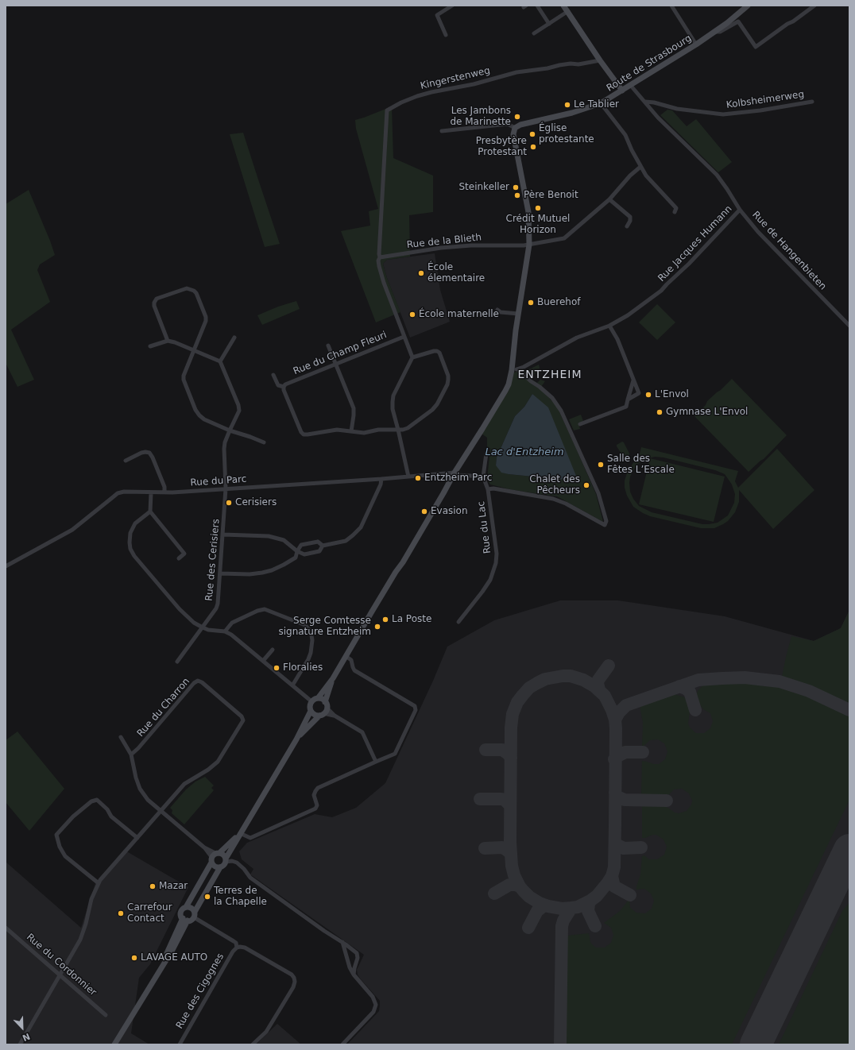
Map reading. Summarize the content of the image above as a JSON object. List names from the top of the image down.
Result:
{
  "streets": {
    "main road": ["Route de Strasbourg"],
    "street": [
      "Kingerstenweg",
      "Kolbsheimerweg",
      "Rue de la Blieth",
      "Rue Jacques Humann",
      "Rue de Hangenbieten",
      "Rue du Champ Fleuri",
      "Rue du Parc",
      "Rue du Lac",
      "Rue des Cerisiers",
      "Rue du Charron",
      "Rue du Cordonnier",
      "Rue des Cigognes"
    ]
  },
  "crossings": [
    ["Route de Strasbourg", "Rue de Hangenbieten"],
    ["Kingerstenweg", "Rue de la Blieth"],
    ["Kolbsheimerweg", "Rue de Hangenbieten"],
    ["Rue Jacques Humann", "Rue de Hangenbieten"],
    ["Rue du Parc", "Rue des Cerisiers"]
  ],
  "districts": ["ENTZHEIM"],
  "water": ["Lac d'Entzheim"],
  "places": [
    "Le Tablier",
    "Les Jambons de Marinette",
    "Église protestante",
    "Presbytère Protestant",
    "Steinkeller",
    "Père Benoit",
    "Crédit Mutuel Horizon",
    "École élementaire",
    "Buerehof",
    "École maternelle",
    "L'Envol",
    "Gymnase L'Envol",
    "Salle des Fêtes L’Escale",
    "Entzheim Parc",
    "Chalet des Pêcheurs",
    "Cerisiers",
    "Evasion",
    "La Poste",
    "Serge Comtesse signature Entzheim",
    "Floralies",
    "Mazar",
    "Terres de la Chapelle",
    "Carrefour Contact",
    "LAVAGE AUTO"
  ],
  "north": "bottom right"
}
